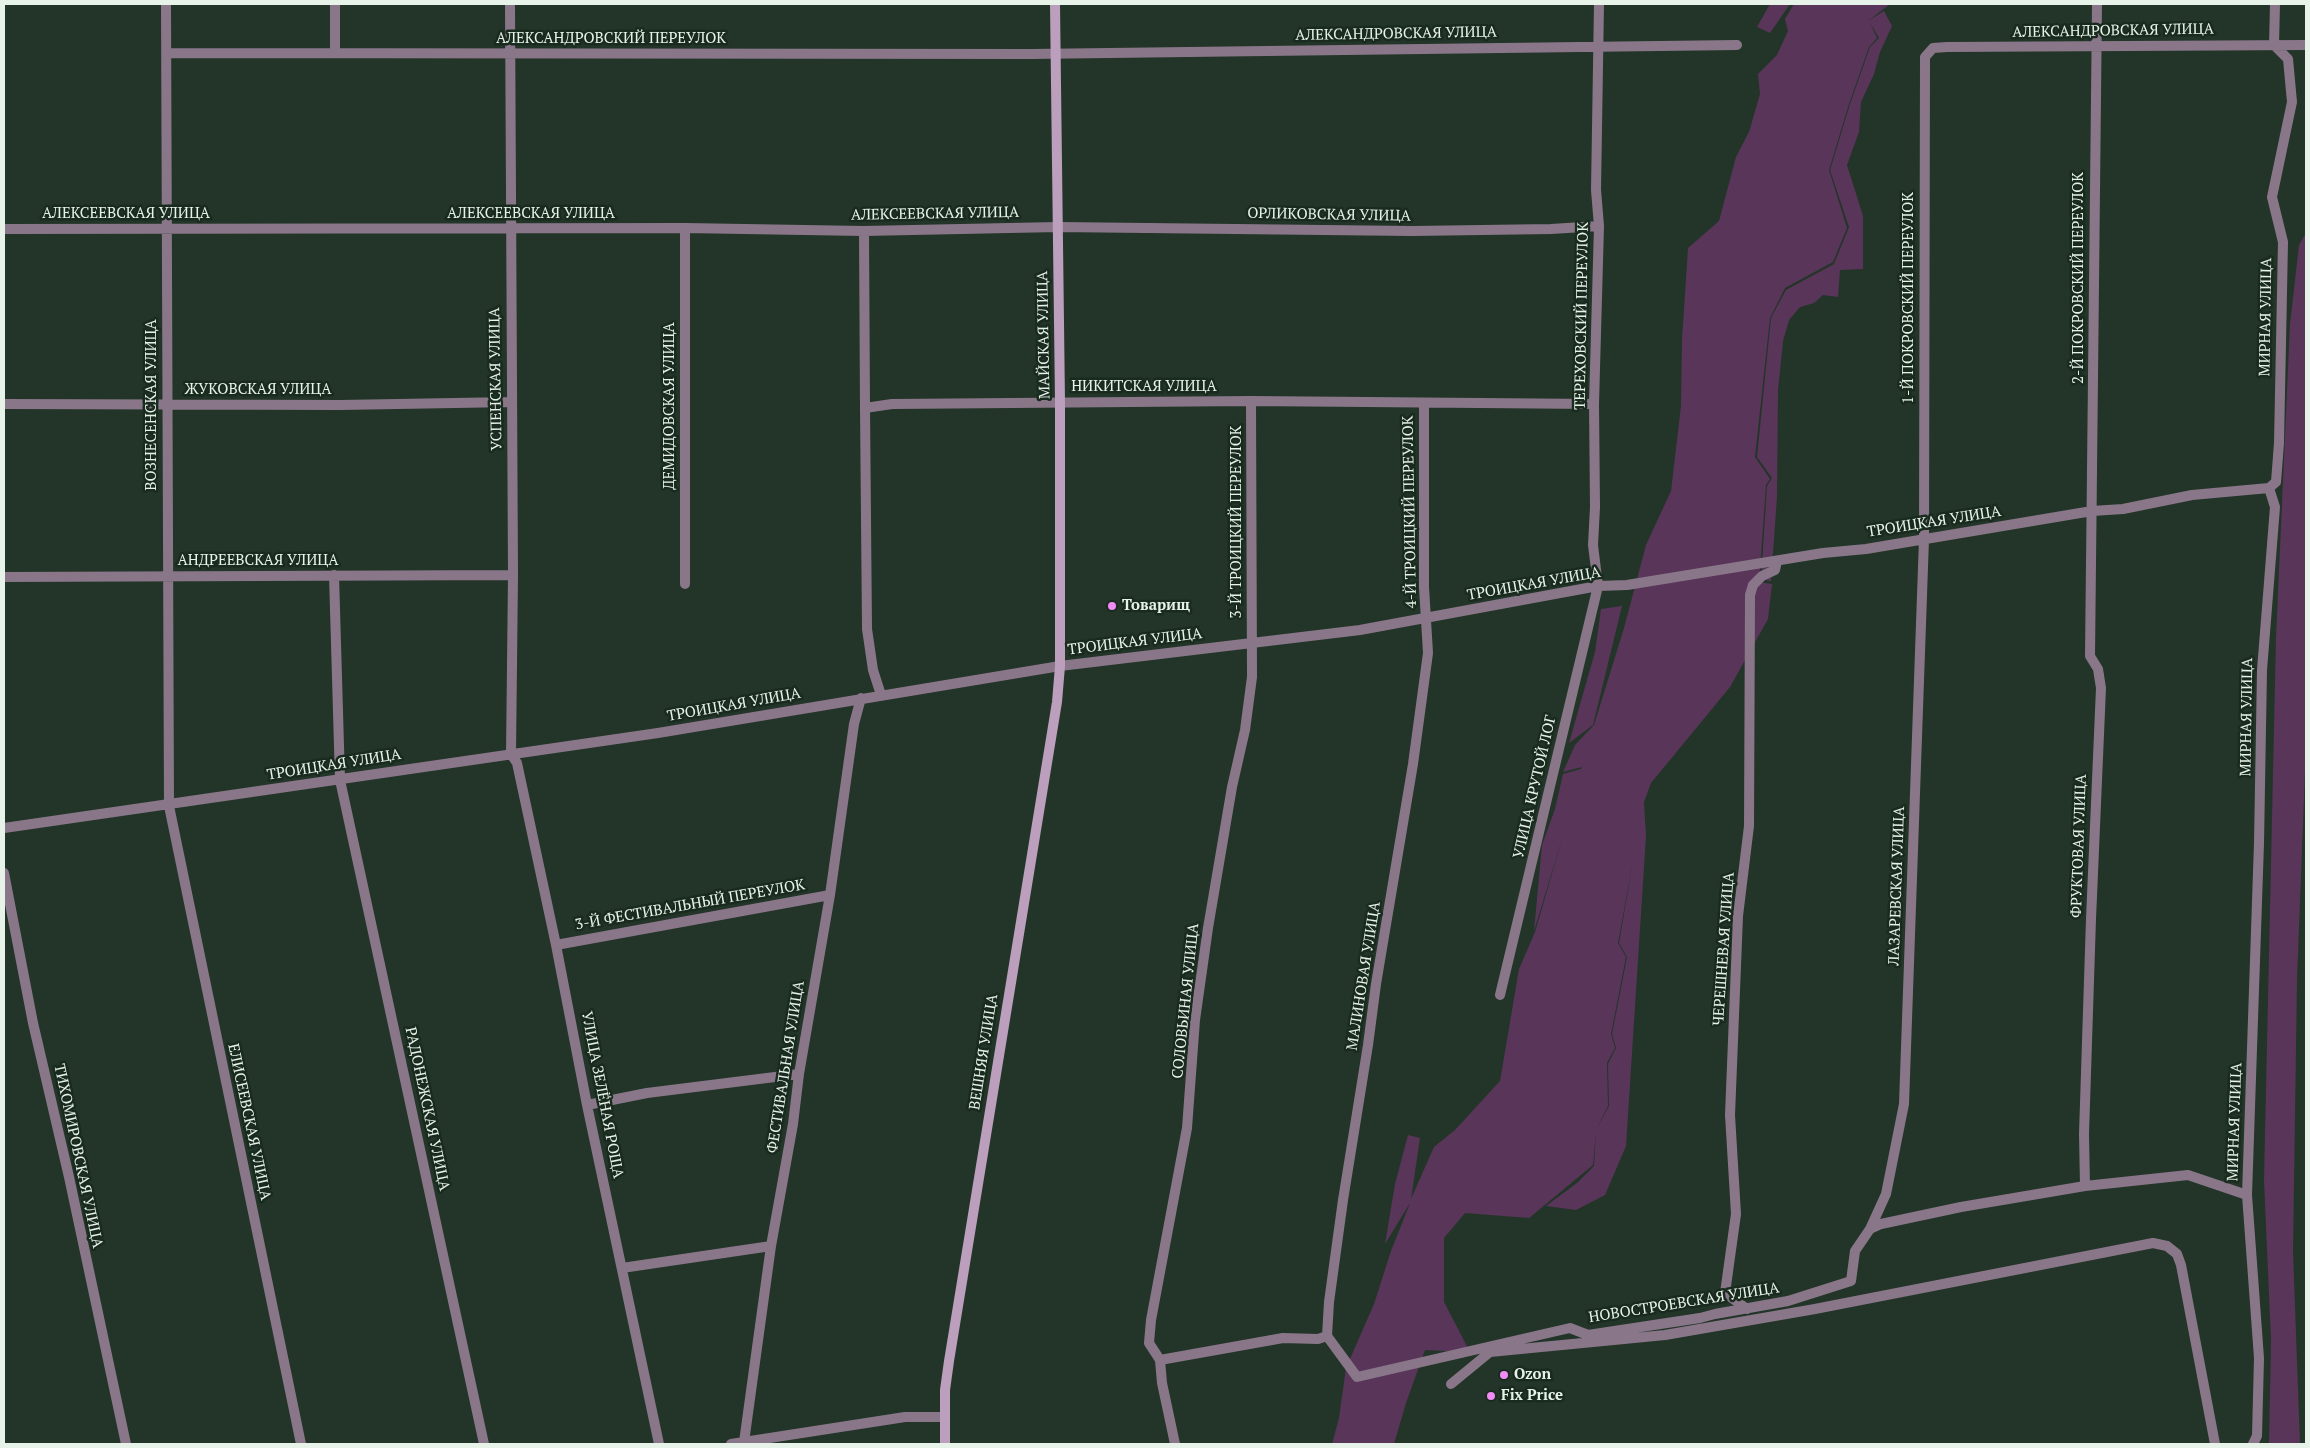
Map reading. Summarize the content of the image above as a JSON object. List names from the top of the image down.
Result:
{
  "streets": {
    "street": [
      "АЛЕКСАНДРОВСКАЯ УЛИЦА",
      "АЛЕКСАНДРОВСКИЙ ПЕРЕУЛОК",
      "АЛЕКСЕЕВСКАЯ УЛИЦА",
      "ОРЛИКОВСКАЯ УЛИЦА",
      "2-Й ПОКРОВСКИЙ ПЕРЕУЛОК",
      "1-Й ПОКРОВСКИЙ ПЕРЕУЛОК",
      "ТЕРЕХОВСКИЙ ПЕРЕУЛОК",
      "МИРНАЯ УЛИЦА",
      "МАЙСКАЯ УЛИЦА",
      "УСПЕНСКАЯ УЛИЦА",
      "НИКИТСКАЯ УЛИЦА",
      "ЖУКОВСКАЯ УЛИЦА",
      "ВОЗНЕСЕНСКАЯ УЛИЦА",
      "ДЕМИДОВСКАЯ УЛИЦА",
      "4-Й ТРОИЦКИЙ ПЕРЕУЛОК",
      "3-Й ТРОИЦКИЙ ПЕРЕУЛОК",
      "ТРОИЦКАЯ УЛИЦА",
      "АНДРЕЕВСКАЯ УЛИЦА",
      "УЛИЦА КРУТОЙ ЛОГ",
      "ФРУКТОВАЯ УЛИЦА",
      "ЛАЗАРЕВСКАЯ УЛИЦА",
      "3-Й ФЕСТИВАЛЬНЫЙ ПЕРЕУЛОК",
      "ЧЕРЕШНЕВАЯ УЛИЦА",
      "МАЛИНОВАЯ УЛИЦА",
      "СОЛОВЬИНАЯ УЛИЦА",
      "ВЕШНЯЯ УЛИЦА",
      "ФЕСТИВАЛЬНАЯ УЛИЦА",
      "УЛИЦА ЗЕЛЁНАЯ РОЩА",
      "РАДОНЕЖСКАЯ УЛИЦА",
      "ЕЛИСЕЕВСКАЯ УЛИЦА",
      "ТИХОМИРОВСКАЯ УЛИЦА",
      "НОВОСТРОЕВСКАЯ УЛИЦА"
    ]
  },
  "crossings": [
    ["АЛЕКСАНДРОВСКАЯ УЛИЦА", "АЛЕКСАНДРОВСКИЙ ПЕРЕУЛОК"],
    ["АЛЕКСАНДРОВСКАЯ УЛИЦА", "2-Й ПОКРОВСКИЙ ПЕРЕУЛОК"],
    ["АЛЕКСАНДРОВСКАЯ УЛИЦА", "1-Й ПОКРОВСКИЙ ПЕРЕУЛОК"],
    ["АЛЕКСАНДРОВСКАЯ УЛИЦА", "ТЕРЕХОВСКИЙ ПЕРЕУЛОК"],
    ["АЛЕКСАНДРОВСКАЯ УЛИЦА", "МИРНАЯ УЛИЦА"],
    ["АЛЕКСАНДРОВСКАЯ УЛИЦА", "МАЙСКАЯ УЛИЦА"],
    ["АЛЕКСАНДРОВСКИЙ ПЕРЕУЛОК", "МАЙСКАЯ УЛИЦА"],
    ["АЛЕКСАНДРОВСКИЙ ПЕРЕУЛОК", "УСПЕНСКАЯ УЛИЦА"],
    ["АЛЕКСАНДРОВСКИЙ ПЕРЕУЛОК", "ВОЗНЕСЕНСКАЯ УЛИЦА"],
    ["АЛЕКСЕЕВСКАЯ УЛИЦА", "ОРЛИКОВСКАЯ УЛИЦА"],
    ["АЛЕКСЕЕВСКАЯ УЛИЦА", "МАЙСКАЯ УЛИЦА"],
    ["АЛЕКСЕЕВСКАЯ УЛИЦА", "УСПЕНСКАЯ УЛИЦА"],
    ["АЛЕКСЕЕВСКАЯ УЛИЦА", "ВОЗНЕСЕНСКАЯ УЛИЦА"],
    ["АЛЕКСЕЕВСКАЯ УЛИЦА", "ДЕМИДОВСКАЯ УЛИЦА"],
    ["ОРЛИКОВСКАЯ УЛИЦА", "ТЕРЕХОВСКИЙ ПЕРЕУЛОК"],
    ["ОРЛИКОВСКАЯ УЛИЦА", "МАЙСКАЯ УЛИЦА"],
    ["2-Й ПОКРОВСКИЙ ПЕРЕУЛОК", "ТРОИЦКАЯ УЛИЦА"],
    ["2-Й ПОКРОВСКИЙ ПЕРЕУЛОК", "ФРУКТОВАЯ УЛИЦА"],
    ["1-Й ПОКРОВСКИЙ ПЕРЕУЛОК", "ТРОИЦКАЯ УЛИЦА"],
    ["1-Й ПОКРОВСКИЙ ПЕРЕУЛОК", "ЛАЗАРЕВСКАЯ УЛИЦА"],
    ["ТЕРЕХОВСКИЙ ПЕРЕУЛОК", "НИКИТСКАЯ УЛИЦА"],
    ["ТЕРЕХОВСКИЙ ПЕРЕУЛОК", "ТРОИЦКАЯ УЛИЦА"],
    ["ТЕРЕХОВСКИЙ ПЕРЕУЛОК", "УЛИЦА КРУТОЙ ЛОГ"],
    ["МИРНАЯ УЛИЦА", "ТРОИЦКАЯ УЛИЦА"],
    ["МАЙСКАЯ УЛИЦА", "НИКИТСКАЯ УЛИЦА"],
    ["МАЙСКАЯ УЛИЦА", "ТРОИЦКАЯ УЛИЦА"],
    ["МАЙСКАЯ УЛИЦА", "ВЕШНЯЯ УЛИЦА"],
    ["УСПЕНСКАЯ УЛИЦА", "ЖУКОВСКАЯ УЛИЦА"],
    ["УСПЕНСКАЯ УЛИЦА", "ТРОИЦКАЯ УЛИЦА"],
    ["УСПЕНСКАЯ УЛИЦА", "АНДРЕЕВСКАЯ УЛИЦА"],
    ["УСПЕНСКАЯ УЛИЦА", "УЛИЦА ЗЕЛЁНАЯ РОЩА"],
    ["НИКИТСКАЯ УЛИЦА", "4-Й ТРОИЦКИЙ ПЕРЕУЛОК"],
    ["НИКИТСКАЯ УЛИЦА", "3-Й ТРОИЦКИЙ ПЕРЕУЛОК"],
    ["ЖУКОВСКАЯ УЛИЦА", "ВОЗНЕСЕНСКАЯ УЛИЦА"],
    ["ВОЗНЕСЕНСКАЯ УЛИЦА", "ТРОИЦКАЯ УЛИЦА"],
    ["ВОЗНЕСЕНСКАЯ УЛИЦА", "АНДРЕЕВСКАЯ УЛИЦА"],
    ["ВОЗНЕСЕНСКАЯ УЛИЦА", "ЕЛИСЕЕВСКАЯ УЛИЦА"],
    ["4-Й ТРОИЦКИЙ ПЕРЕУЛОК", "ТРОИЦКАЯ УЛИЦА"],
    ["4-Й ТРОИЦКИЙ ПЕРЕУЛОК", "МАЛИНОВАЯ УЛИЦА"],
    ["3-Й ТРОИЦКИЙ ПЕРЕУЛОК", "ТРОИЦКАЯ УЛИЦА"],
    ["3-Й ТРОИЦКИЙ ПЕРЕУЛОК", "СОЛОВЬИНАЯ УЛИЦА"],
    ["ТРОИЦКАЯ УЛИЦА", "УЛИЦА КРУТОЙ ЛОГ"],
    ["ТРОИЦКАЯ УЛИЦА", "ФРУКТОВАЯ УЛИЦА"],
    ["ТРОИЦКАЯ УЛИЦА", "ЛАЗАРЕВСКАЯ УЛИЦА"],
    ["ТРОИЦКАЯ УЛИЦА", "ЧЕРЕШНЕВАЯ УЛИЦА"],
    ["ТРОИЦКАЯ УЛИЦА", "МАЛИНОВАЯ УЛИЦА"],
    ["ТРОИЦКАЯ УЛИЦА", "СОЛОВЬИНАЯ УЛИЦА"],
    ["ТРОИЦКАЯ УЛИЦА", "ВЕШНЯЯ УЛИЦА"],
    ["ТРОИЦКАЯ УЛИЦА", "ФЕСТИВАЛЬНАЯ УЛИЦА"],
    ["ТРОИЦКАЯ УЛИЦА", "УЛИЦА ЗЕЛЁНАЯ РОЩА"],
    ["ТРОИЦКАЯ УЛИЦА", "РАДОНЕЖСКАЯ УЛИЦА"],
    ["ТРОИЦКАЯ УЛИЦА", "ЕЛИСЕЕВСКАЯ УЛИЦА"],
    ["АНДРЕЕВСКАЯ УЛИЦА", "РАДОНЕЖСКАЯ УЛИЦА"],
    ["ЛАЗАРЕВСКАЯ УЛИЦА", "НОВОСТРОЕВСКАЯ УЛИЦА"],
    ["3-Й ФЕСТИВАЛЬНЫЙ ПЕРЕУЛОК", "ФЕСТИВАЛЬНАЯ УЛИЦА"],
    ["3-Й ФЕСТИВАЛЬНЫЙ ПЕРЕУЛОК", "УЛИЦА ЗЕЛЁНАЯ РОЩА"],
    ["ЧЕРЕШНЕВАЯ УЛИЦА", "НОВОСТРОЕВСКАЯ УЛИЦА"],
    ["МАЛИНОВАЯ УЛИЦА", "НОВОСТРОЕВСКАЯ УЛИЦА"]
  ],
  "places": ["Товарищ", "Ozon", "Fix Price"]
}
